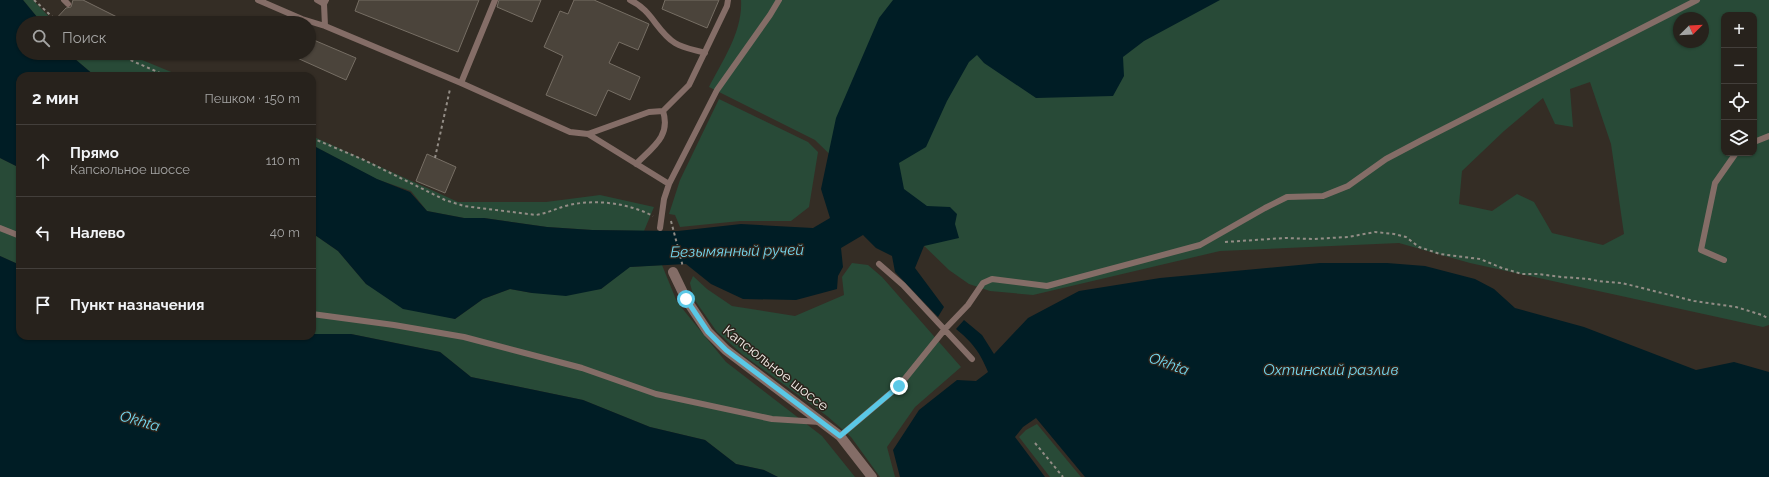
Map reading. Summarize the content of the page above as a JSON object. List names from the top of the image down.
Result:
{
  "streets": {
    "street": ["Капсюльное шоссе"]
  },
  "water": ["Безымянный ручей", "Okhta", "Охтинский разлив"],
  "north": "top right",
  "page": {
    "map_buttons": ["+", "−"],
    "search": "Поиск",
    "heading": ["2 мин", "Пешком · 150 m"],
    "list": [
      ["Прямо", "Капсюльное шоссе", "110 m"],
      ["Налево", "40 m"],
      "Пункт назначения"
    ]
  }
}
